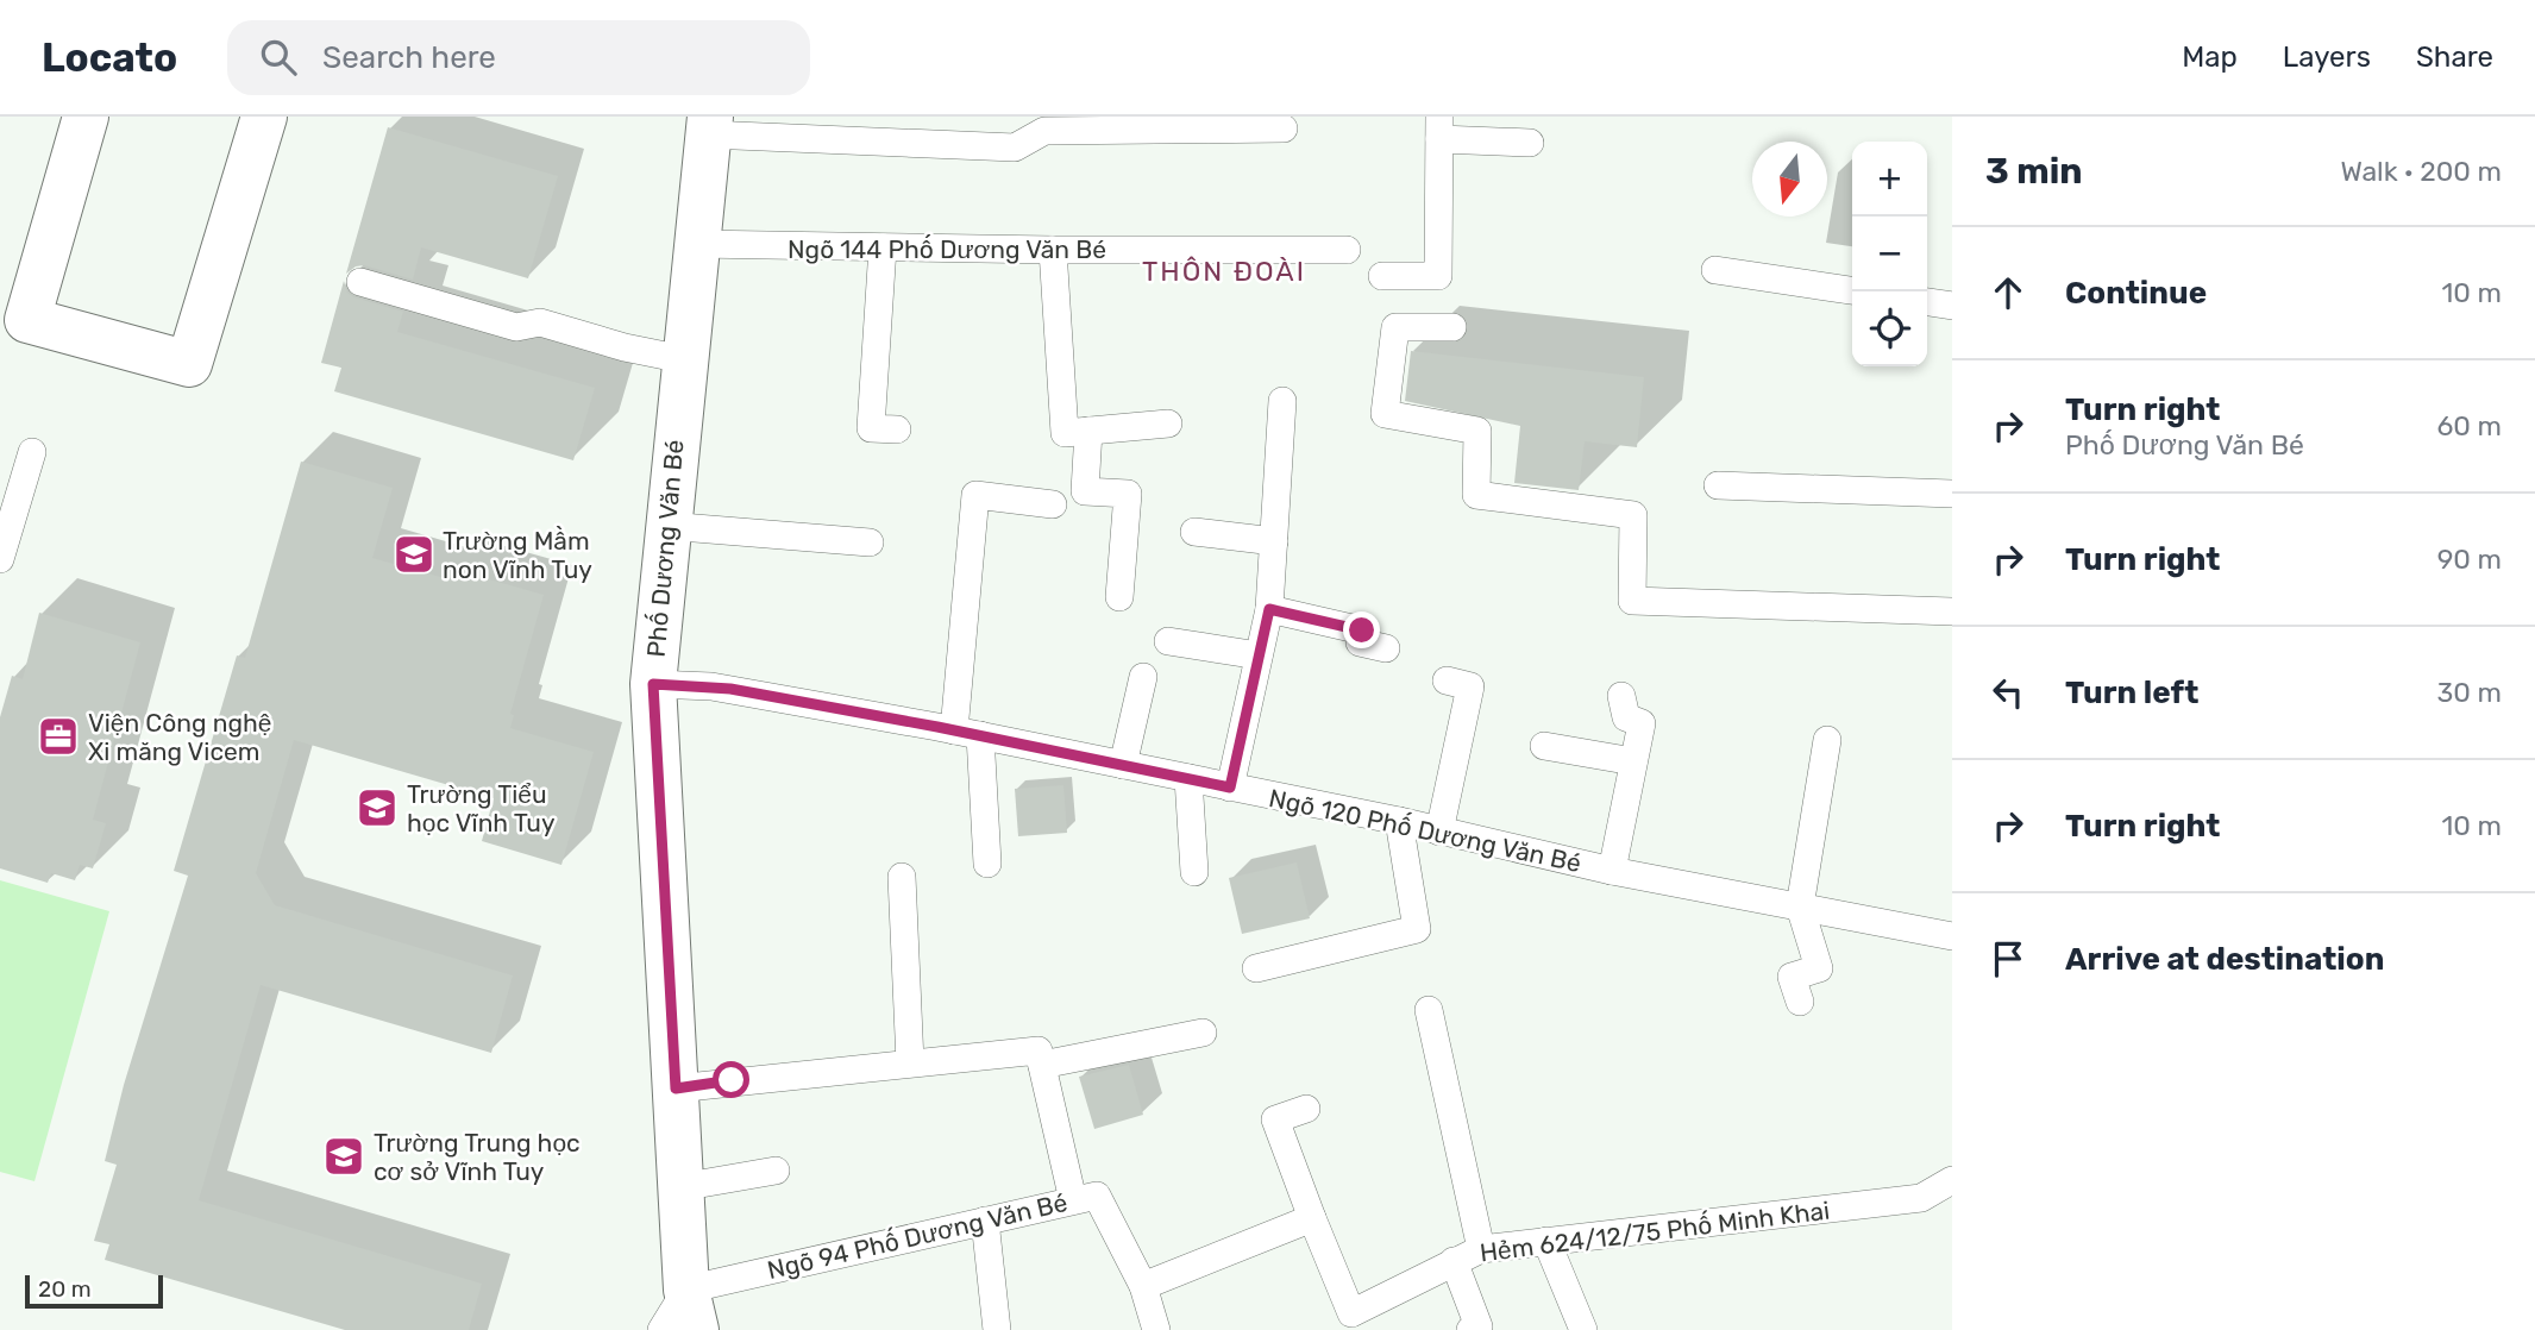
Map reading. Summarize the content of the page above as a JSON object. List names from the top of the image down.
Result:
{
  "streets": {
    "street": ["Phố Dương Văn Bé"],
    "lane": [
      "Ngõ 144 Phố Dương Văn Bé",
      "Ngõ 120 Phố Dương Văn Bé",
      "Hẻm 624/12/75 Phố Minh Khai",
      "Ngõ 94 Phố Dương Văn Bé"
    ]
  },
  "crossings": [
    ["Ngõ 144 Phố Dương Văn Bé", "Phố Dương Văn Bé"],
    ["Phố Dương Văn Bé", "Ngõ 120 Phố Dương Văn Bé"],
    ["Phố Dương Văn Bé", "Ngõ 94 Phố Dương Văn Bé"]
  ],
  "districts": ["THÔN ĐOÀI"],
  "places": {
    "school or university": ["Trường Mầm non Vĩnh Tuy", "Trường Tiểu học Vĩnh Tuy", "Trường Trung học cơ sở Vĩnh Tuy"],
    "office": ["Viện Công nghệ Xi măng Vicem"]
  },
  "scale_bar": "20 m",
  "north": "bottom",
  "page": {
    "header": "Locato",
    "search": "Search here",
    "nav": ["Map", "Layers", "Share"],
    "heading": ["3 min", "Walk · 200 m"],
    "map_buttons": ["+", "−"],
    "list": [
      ["Continue", "10 m"],
      ["Turn right", "Phố Dương Văn Bé", "60 m"],
      ["Turn right", "90 m"],
      ["Turn left", "30 m"],
      ["Turn right", "10 m"],
      "Arrive at destination"
    ],
    "scale": "20 m"
  }
}
